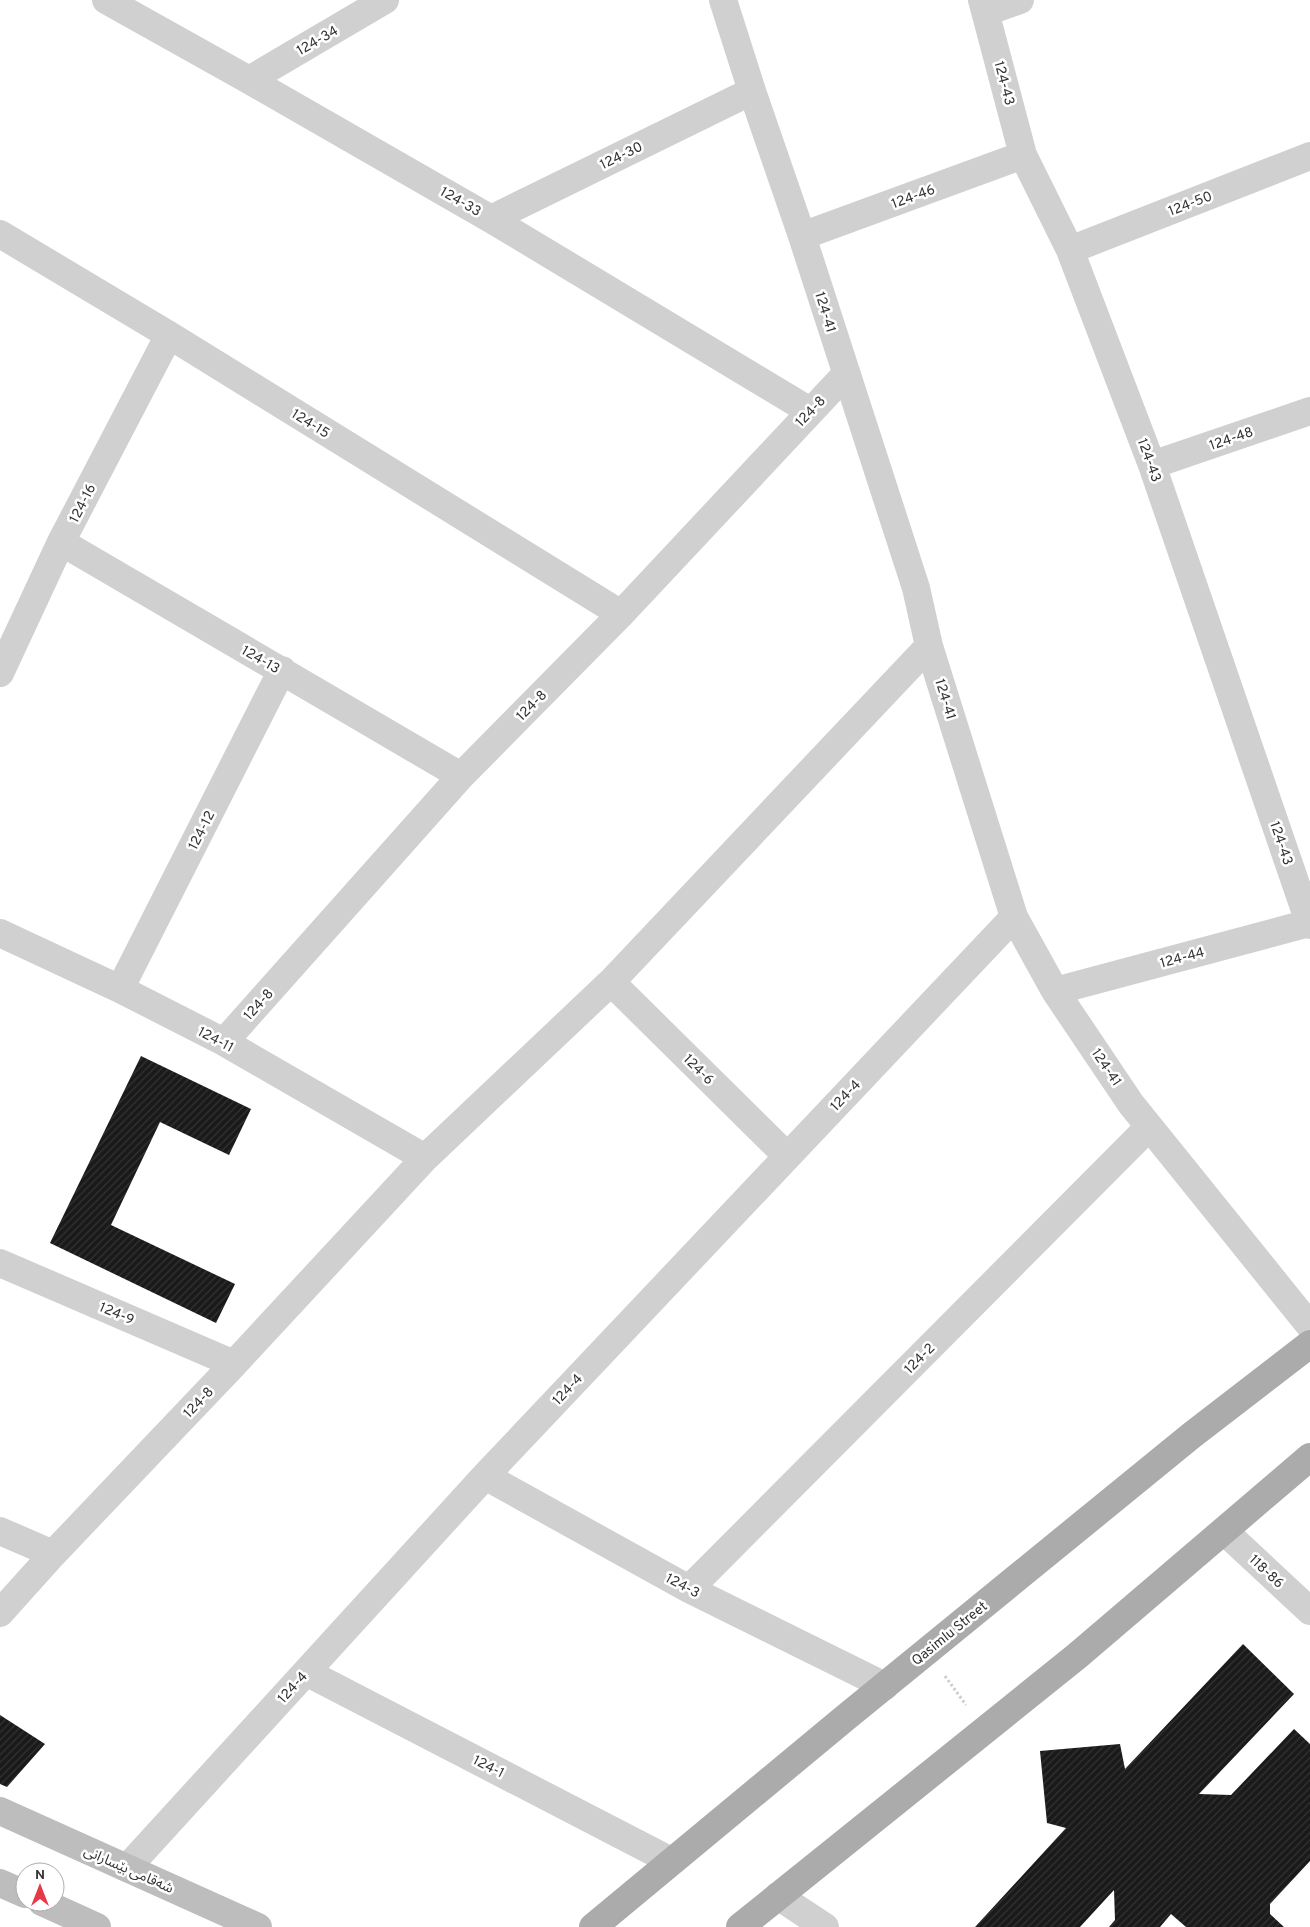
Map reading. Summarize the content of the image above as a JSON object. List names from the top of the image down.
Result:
{
  "streets": {
    "main road": ["Qasimlu Street", "شەقامی بێسارانی"],
    "street": [
      "124-34",
      "124-43",
      "124-30",
      "124-46",
      "124-33",
      "124-50",
      "124-41",
      "124-8",
      "124-15",
      "124-48",
      "124-16",
      "124-13",
      "124-12",
      "124-44",
      "124-11",
      "124-6",
      "124-4",
      "124-9",
      "124-2",
      "118-86",
      "124-3",
      "124-1"
    ]
  },
  "crossings": [
    ["124-34", "124-33"],
    ["124-43", "124-46"],
    ["124-43", "124-50"],
    ["124-43", "124-48"],
    ["124-43", "124-44"],
    ["124-30", "124-33"],
    ["124-30", "124-41"],
    ["124-46", "124-41"],
    ["124-33", "124-8"],
    ["124-41", "124-8"],
    ["124-41", "124-44"],
    ["124-41", "124-4"],
    ["124-41", "124-2"],
    ["124-8", "124-15"],
    ["124-8", "124-13"],
    ["124-8", "124-11"],
    ["124-8", "124-6"],
    ["124-8", "124-9"],
    ["124-15", "124-16"],
    ["124-16", "124-13"],
    ["124-13", "124-12"],
    ["124-12", "124-11"],
    ["124-6", "124-4"],
    ["124-4", "124-3"],
    ["124-4", "124-1"],
    ["124-4", "شەقامی بێسارانی"],
    ["124-2", "124-3"],
    ["124-3", "Qasimlu Street"],
    ["Qasimlu Street", "124-1"]
  ],
  "north": "top"
}
